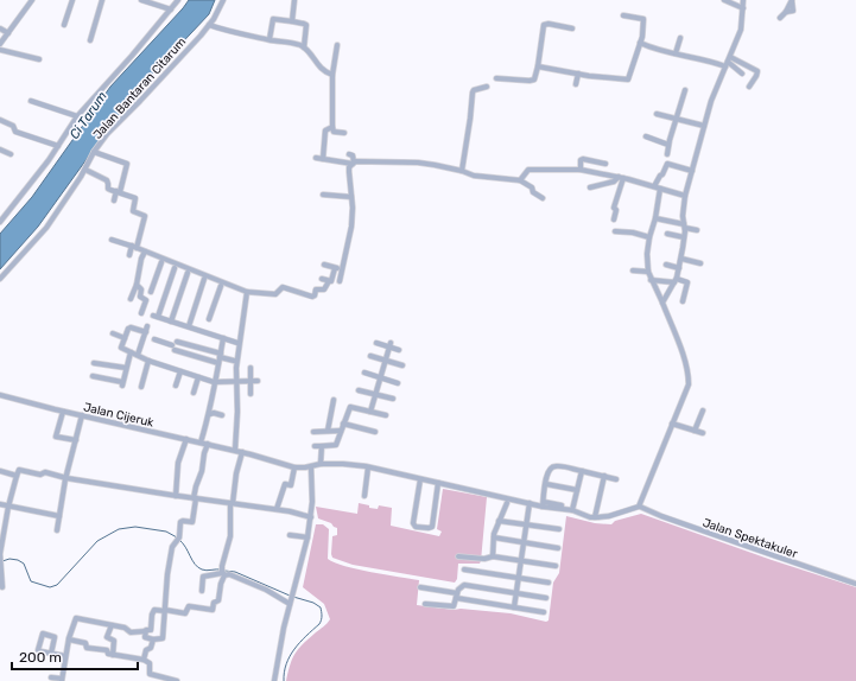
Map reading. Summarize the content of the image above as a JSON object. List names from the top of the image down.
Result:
{
  "streets": {
    "street": ["Jalan Bantaran Citarum", "Jalan Cijeruk", "Jalan Spektakuler"]
  },
  "water": ["Ci Tarum"],
  "scale_bar": "200 m"
}
